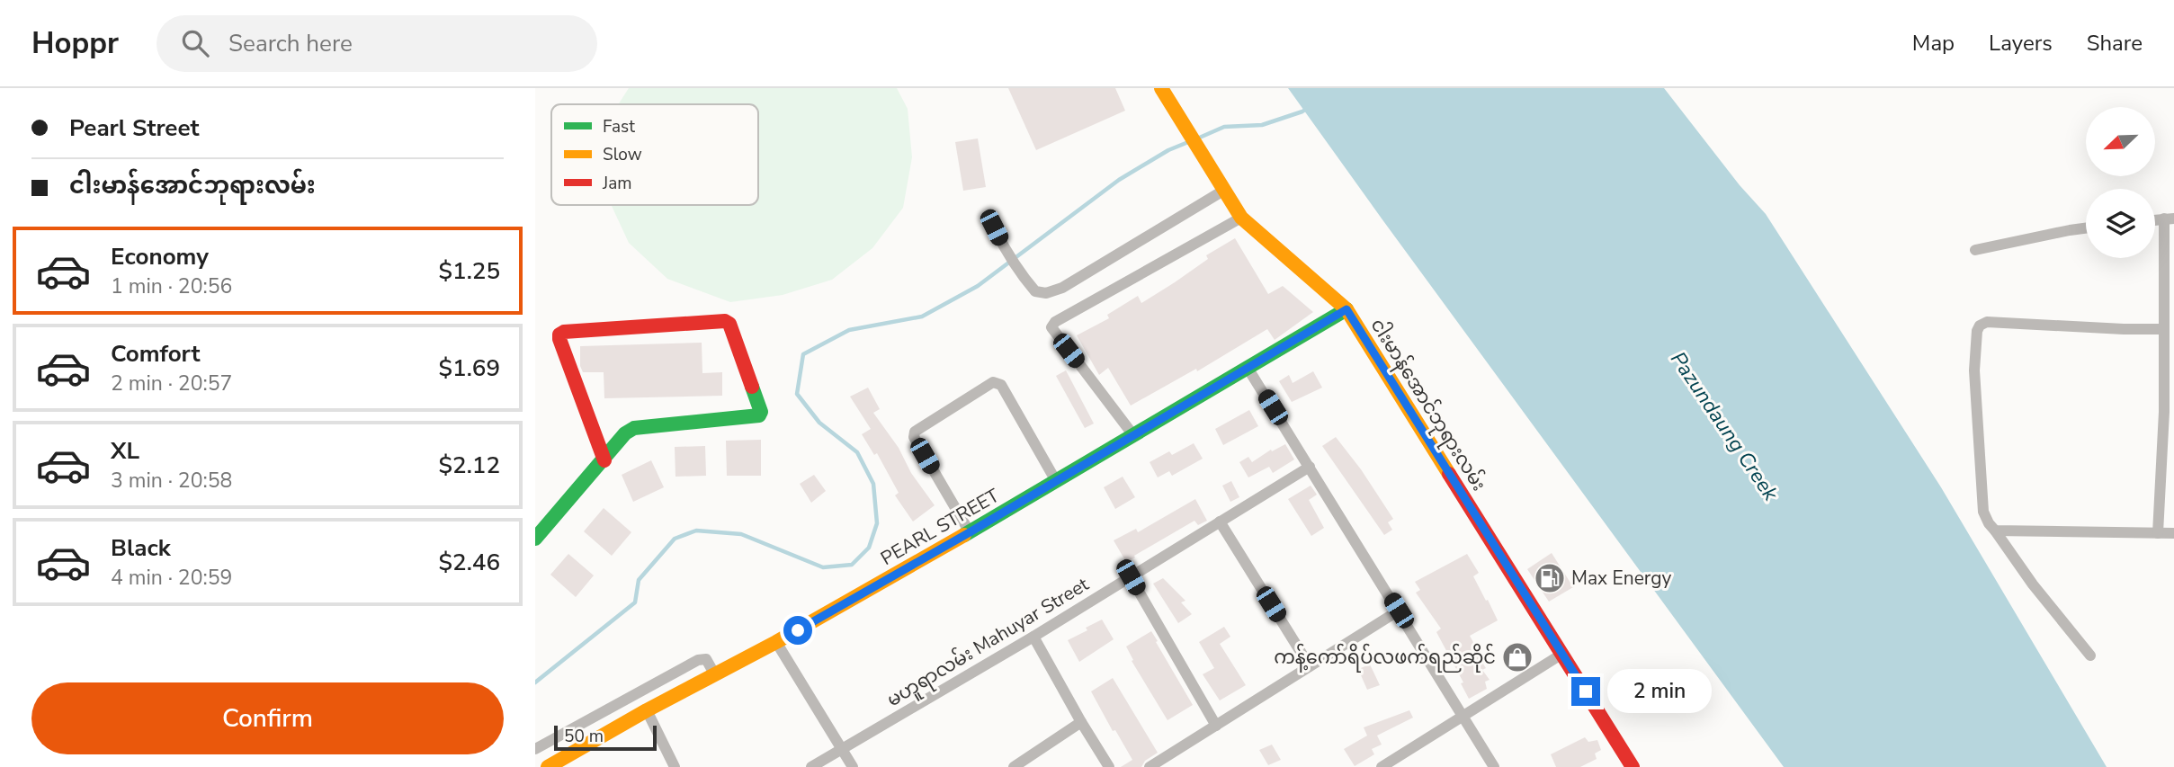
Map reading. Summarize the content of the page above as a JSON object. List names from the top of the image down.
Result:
{
  "streets": {
    "street": ["ငါးမာန်အောင်ဘုရားလမ်း", "PEARL STREET", "မဟူရာလမ်း Mahuyar Street"]
  },
  "crossings": [
    ["ငါးမာန်အောင်ဘုရားလမ်း", "PEARL STREET"]
  ],
  "water": ["Pazundaung Creek"],
  "places": {
    "fuel station": ["Max Energy"],
    "shop": ["ကန့်ကော်ရိပ်လဖက်ရည်ဆိုင်"]
  },
  "legend": ["Fast", "Slow", "Jam"],
  "scale_bar": "50 m",
  "north": "bottom left",
  "page": {
    "header": "Hoppr",
    "search": "Search here",
    "nav": ["Map", "Layers", "Share"],
    "banner": ["Pearl Street", "ငါးမာန်အောင်ဘုရားလမ်း"],
    "list": [
      {
        "name": "Economy",
        "note": "1 min · 20:56",
        "value": "$1.25"
      },
      {
        "name": "Comfort",
        "note": "2 min · 20:57",
        "value": "$1.69"
      },
      {
        "name": "XL",
        "note": "3 min · 20:58",
        "value": "$2.12"
      },
      {
        "name": "Black",
        "note": "4 min · 20:59",
        "value": "$2.46"
      }
    ],
    "bubble": "2 min",
    "buttons": "Confirm",
    "scale": "50 m"
  }
}
